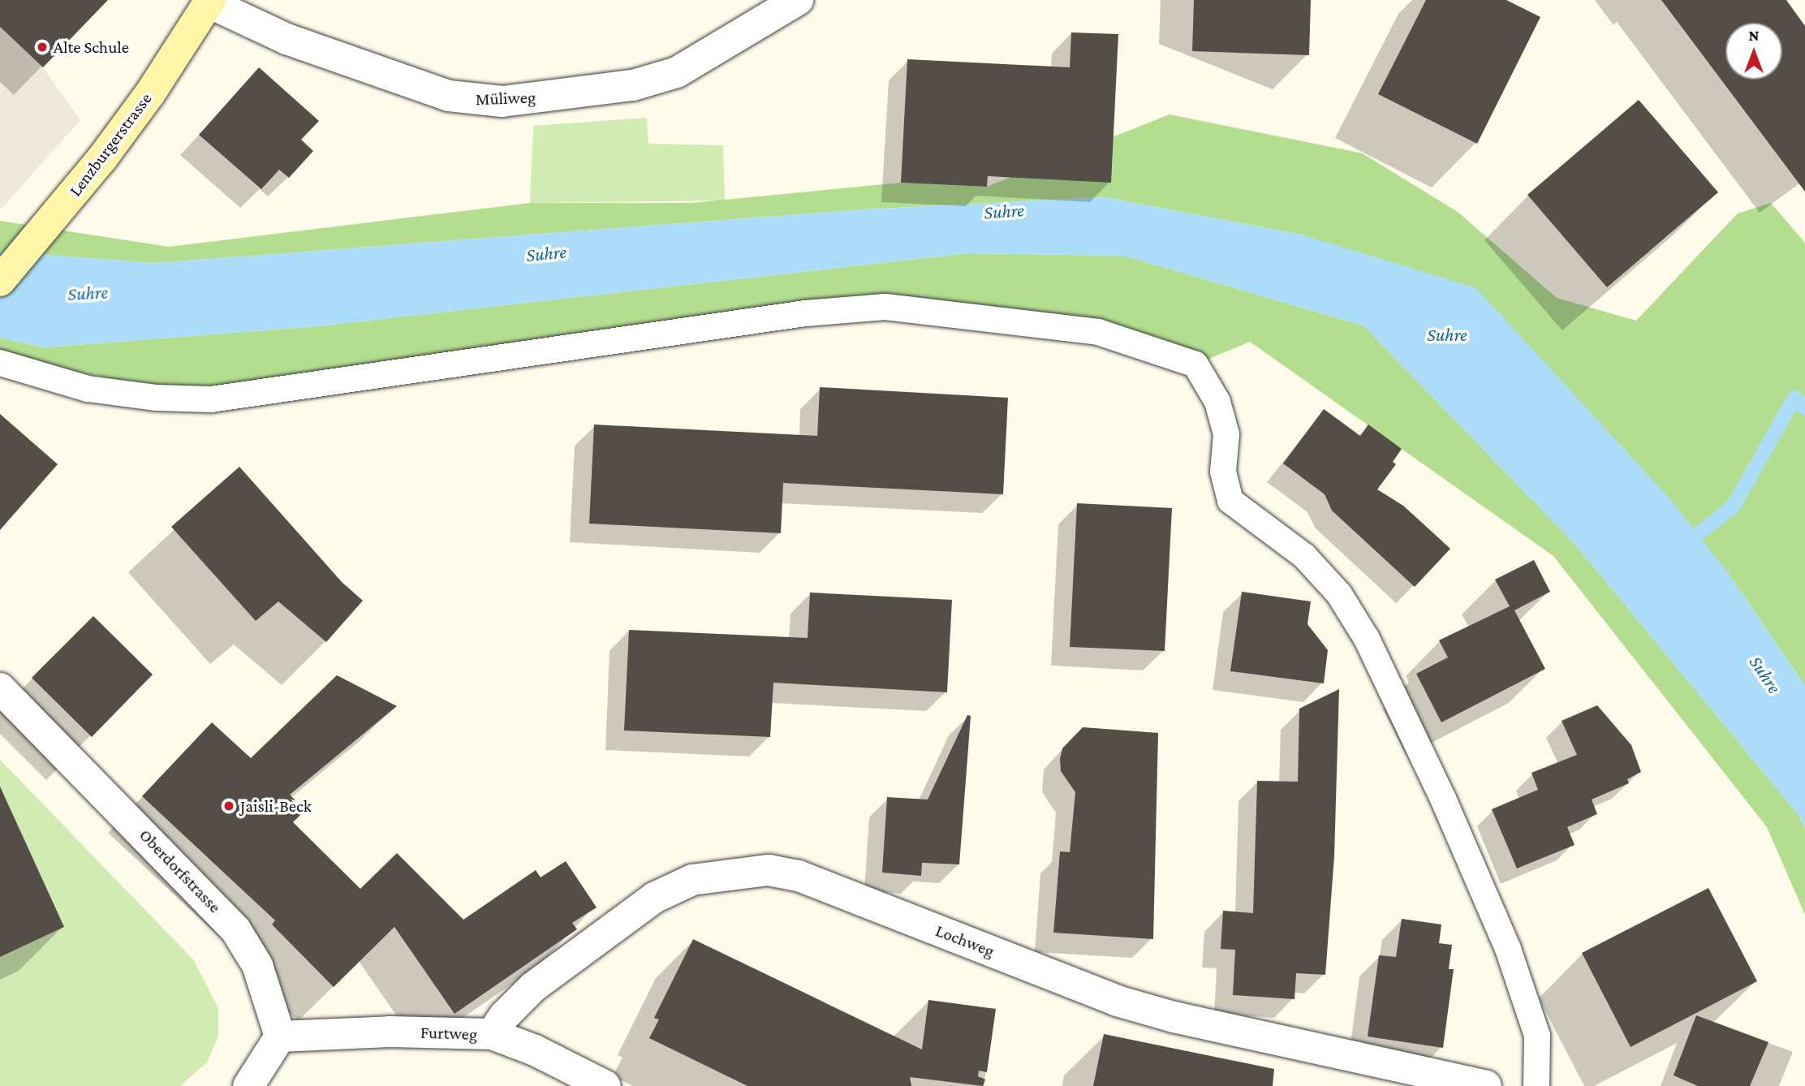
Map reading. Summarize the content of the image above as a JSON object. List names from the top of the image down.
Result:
{
  "streets": {
    "main road": ["Lenzburgerstrasse"],
    "street": [
      "Müliweg",
      "Oberdorfstrasse",
      "Lochweg",
      "Furtweg"
    ]
  },
  "crossings": [
    ["Müliweg", "Lenzburgerstrasse"],
    ["Oberdorfstrasse", "Furtweg"],
    ["Lochweg", "Furtweg"]
  ],
  "water": ["Suhre"],
  "places": ["Alte Schule", "Jaisli-Beck"],
  "north": "top"
}
